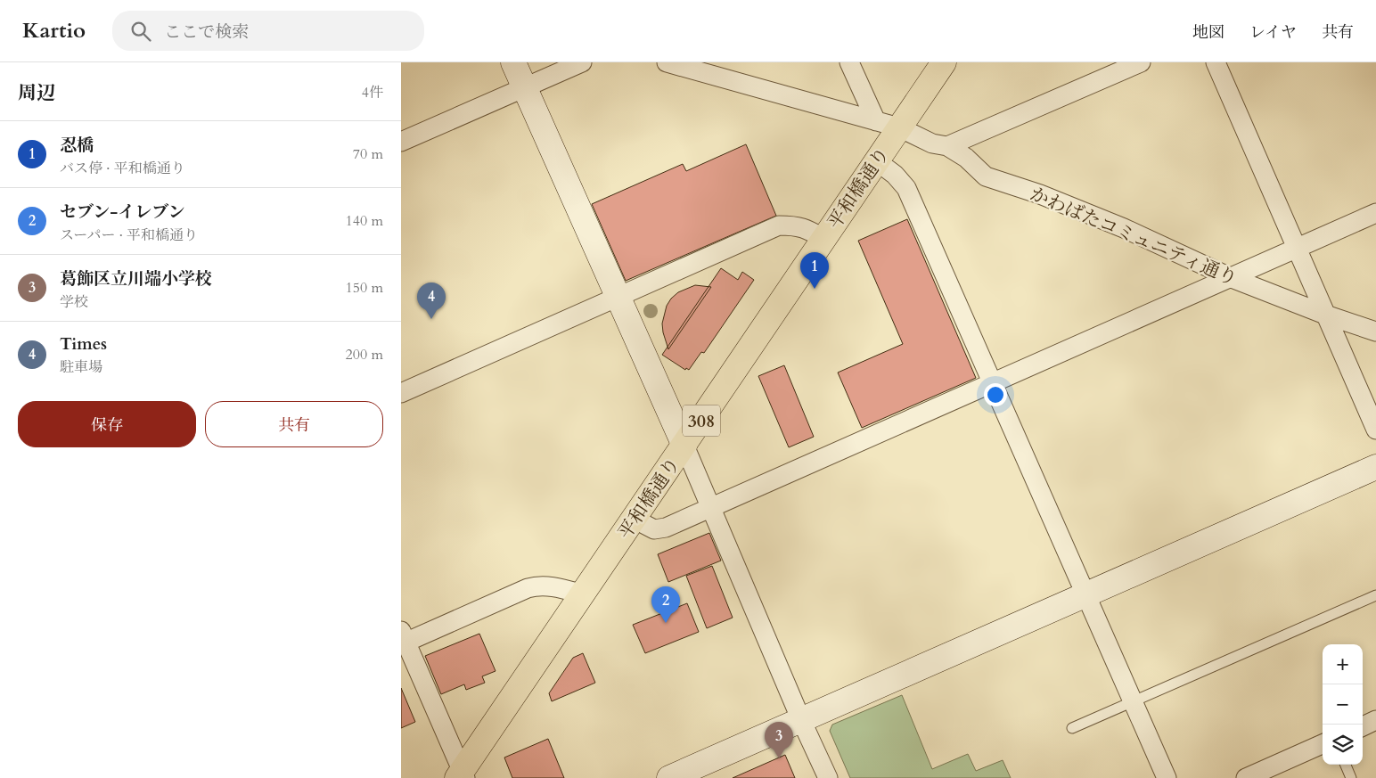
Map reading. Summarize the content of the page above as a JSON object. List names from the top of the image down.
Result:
{
  "streets": {
    "main road": ["平和橋通り", "308"],
    "street": ["かわばたコミュニティ通り"]
  },
  "crossings": [
    ["平和橋通り", "かわばたコミュニティ通り"]
  ],
  "page": {
    "header": "Kartio",
    "search": "ここで検索",
    "nav": ["地図", "レイヤ", "共有"],
    "heading": ["周辺", "4件"],
    "list": [
      {
        "mark": "1",
        "name": "忍橋",
        "note": "バス停 · 平和橋通り",
        "value": "70 m"
      },
      {
        "mark": "2",
        "name": "セブン-イレブン",
        "note": "スーパー · 平和橋通り",
        "value": "140 m"
      },
      {
        "mark": "3",
        "name": "葛飾区立川端小学校",
        "note": "学校",
        "value": "150 m"
      },
      {
        "mark": "4",
        "name": "Times",
        "note": "駐車場",
        "value": "200 m"
      }
    ],
    "pins": [
      "1",
      "4",
      "2",
      "3"
    ],
    "buttons": ["保存", "共有"],
    "map_buttons": ["+", "−"]
  }
}
